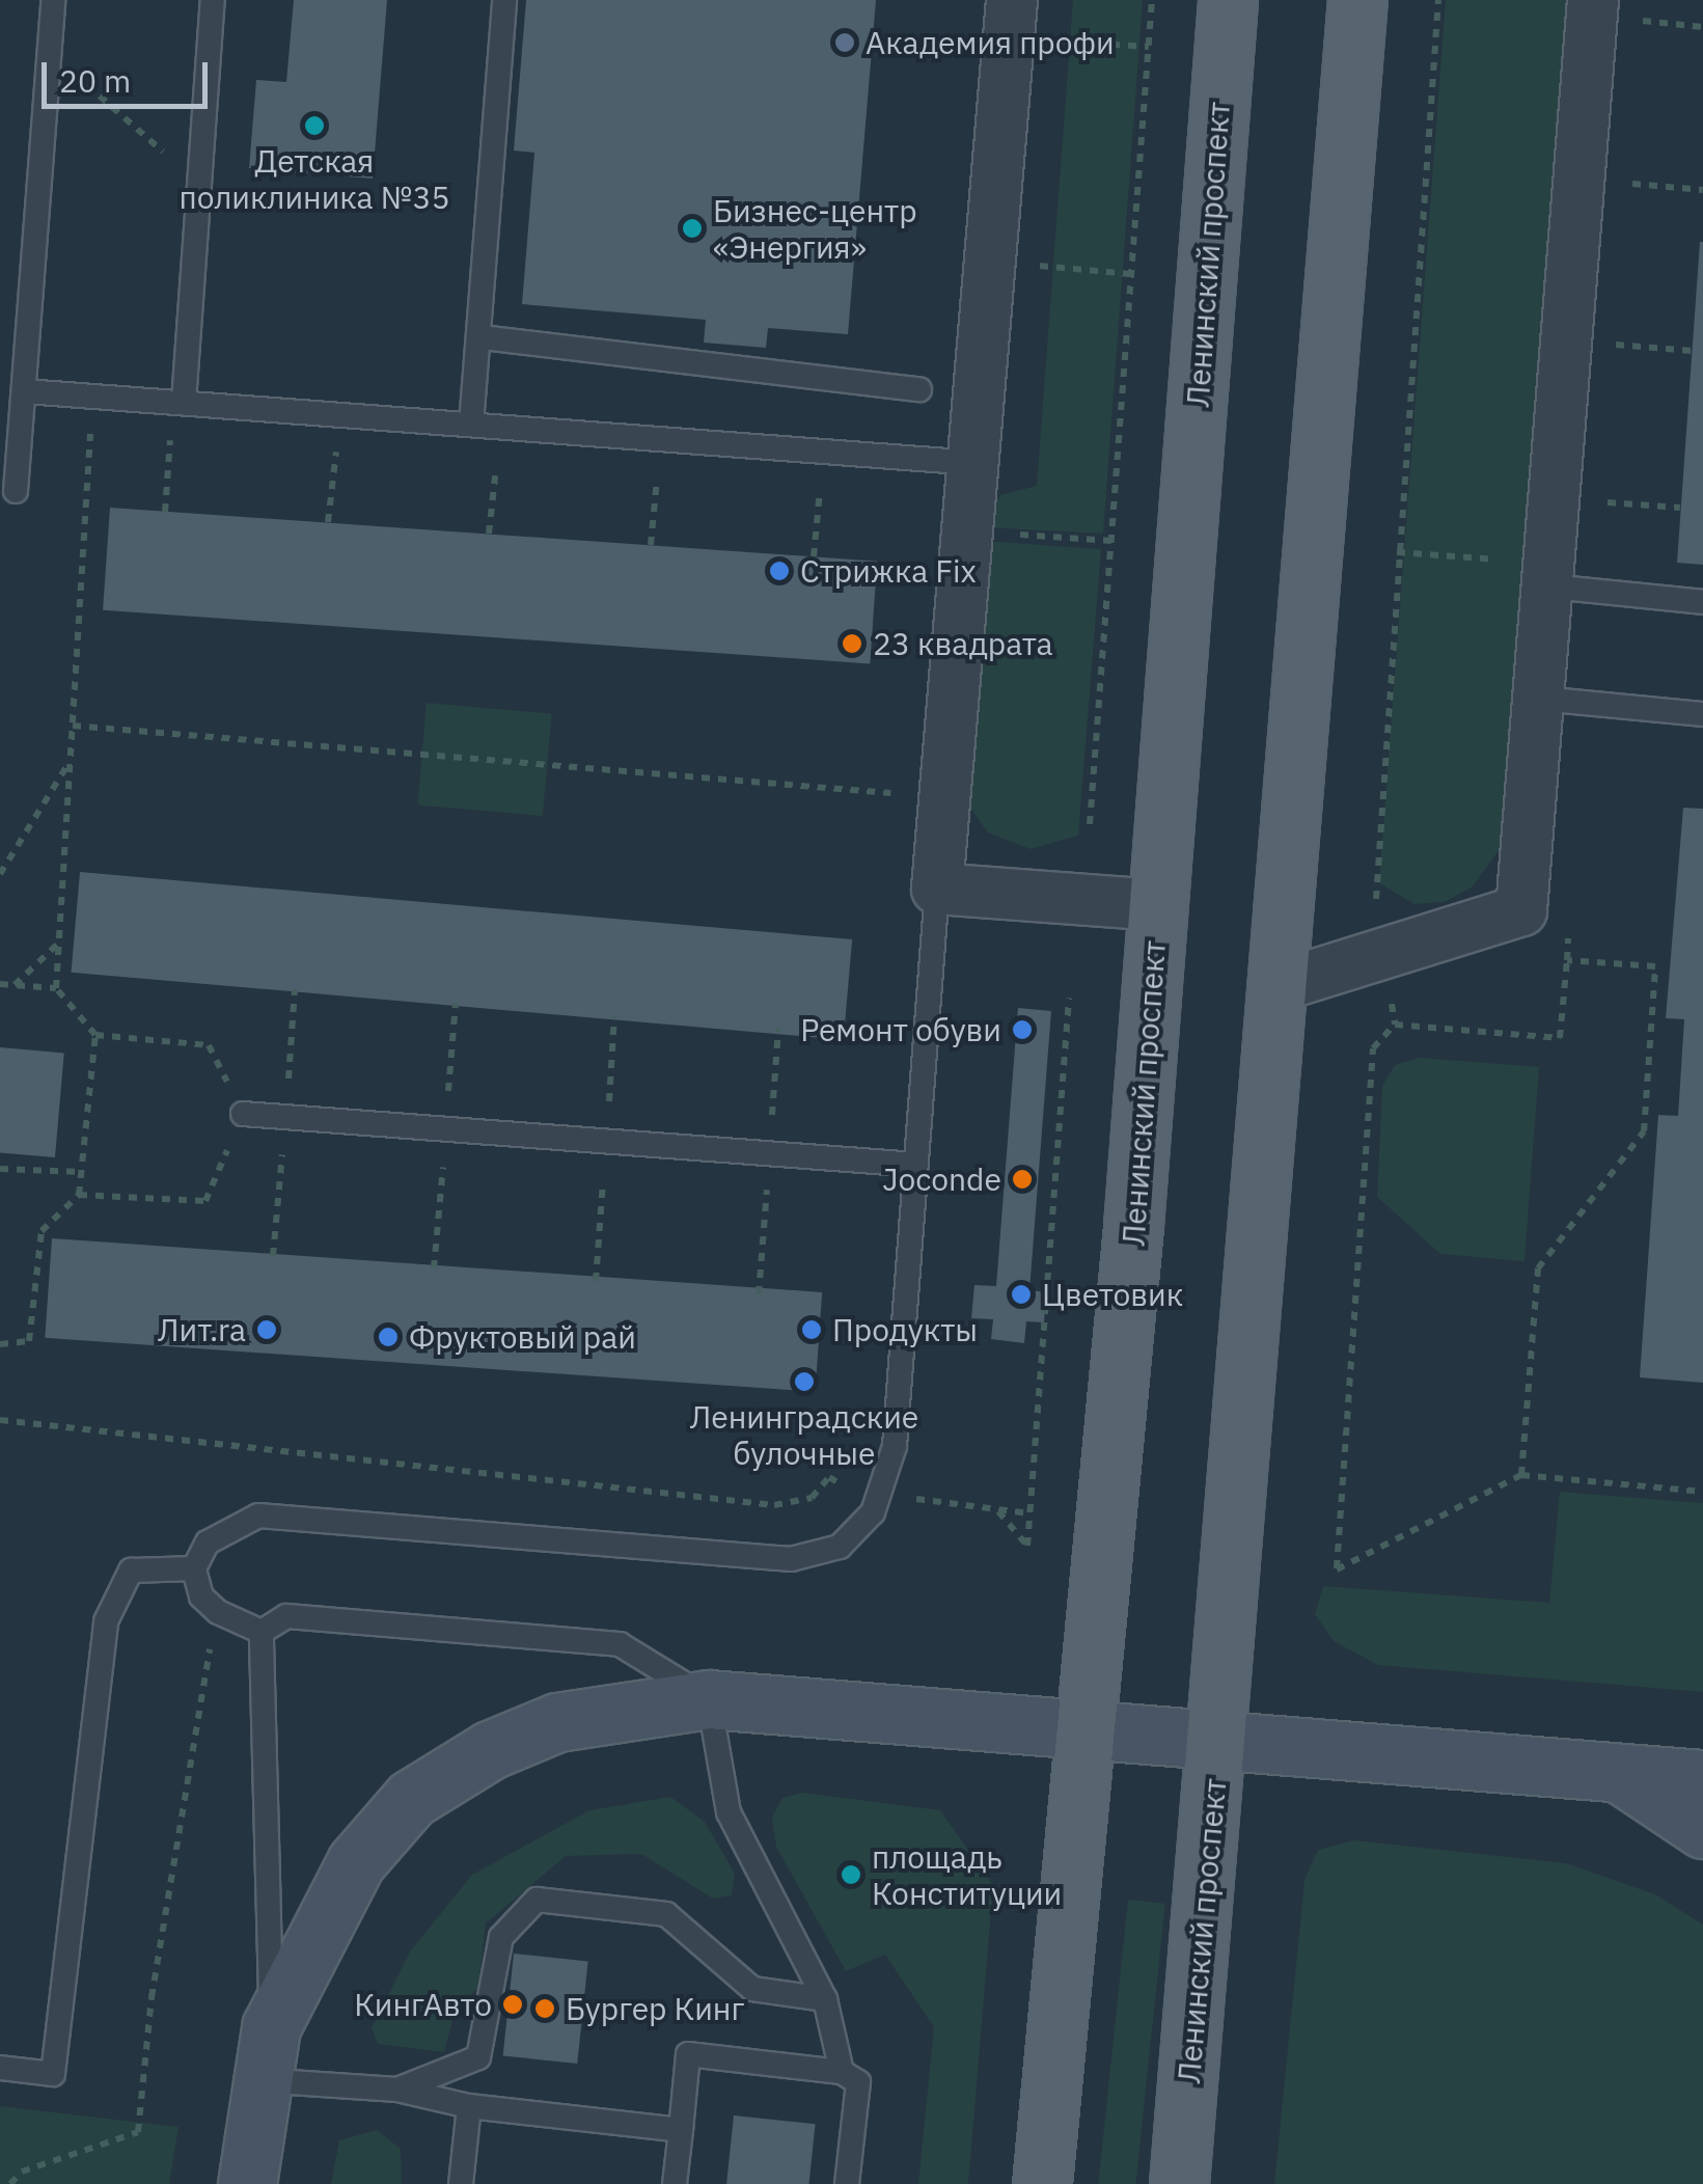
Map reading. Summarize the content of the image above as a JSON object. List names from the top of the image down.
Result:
{
  "streets": {
    "main road": ["Ленинский проспект"]
  },
  "places": [
    "Академия профи",
    "Детская поликлиника №35",
    "Бизнес-центр «Энергия»",
    "Стрижка Fix",
    "23 квадрата",
    "Ремонт обуви",
    "Joconde",
    "Цветовик",
    "Лит.ra",
    "Продукты",
    "Фруктовый рай",
    "Ленинградские булочные",
    "площадь Конституции",
    "КингАвто",
    "Бургер Кинг"
  ],
  "scale_bar": "20 m"
}
